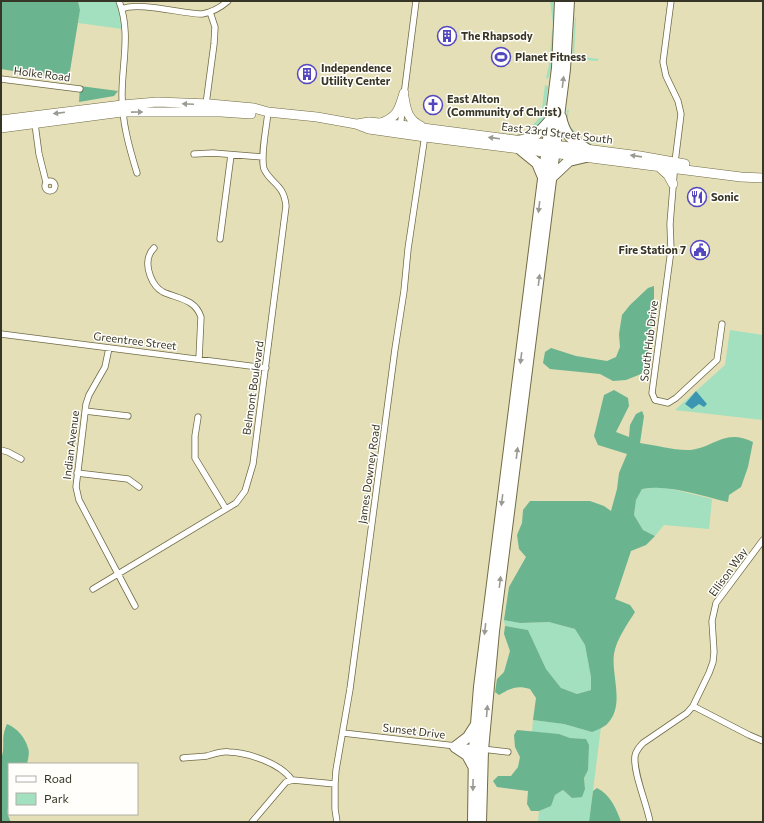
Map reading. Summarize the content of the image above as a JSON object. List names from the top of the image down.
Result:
{
  "streets": {
    "main road": ["East 23rd Street South"],
    "street": [
      "Holke Road",
      "Greentree Street",
      "South Hub Drive",
      "Belmont Boulevard",
      "Indian Avenue",
      "James Downey Road",
      "Ellison Way",
      "Sunset Drive"
    ]
  },
  "crossings": [
    ["East 23rd Street South", "South Hub Drive"],
    ["East 23rd Street South", "Belmont Boulevard"],
    ["East 23rd Street South", "James Downey Road"],
    ["Greentree Street", "Belmont Boulevard"],
    ["Greentree Street", "Indian Avenue"],
    ["Belmont Boulevard", "Indian Avenue"],
    ["James Downey Road", "Sunset Drive"]
  ],
  "places": {
    "building": ["The Rhapsody", "Independence Utility Center"],
    "sports": ["Planet Fitness"],
    "church": ["East Alton (Community of Christ)"],
    "restaurant": ["Sonic"],
    "public building": ["Fire Station 7"]
  },
  "legend": ["Road", "Park"]
}
